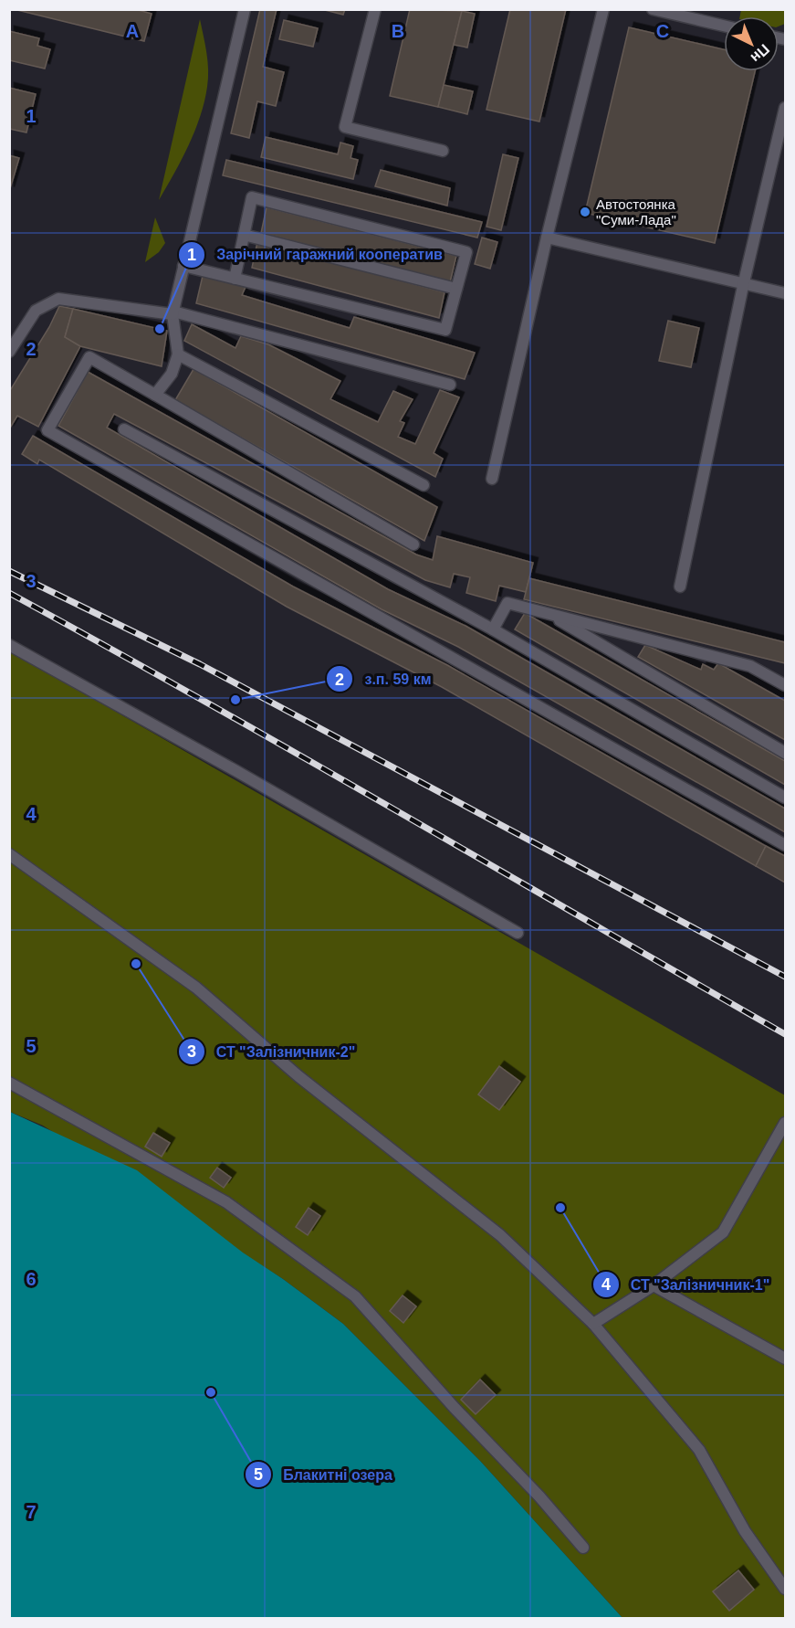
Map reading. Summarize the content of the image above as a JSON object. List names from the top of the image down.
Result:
{
  "places": [
    "Автостоянка \"Суми-Лада\"",
    "Зарічний гаражний кооператив",
    "з.п. 59 км",
    "СТ \"Залізничник-2\"",
    "СТ \"Залізничник-1\"",
    "Блакитні озера"
  ],
  "north": "bottom right",
  "grid": {
    "columns": ["A", "B", "C"],
    "rows": [
      "1",
      "2",
      "3",
      "4",
      "5",
      "6",
      "7"
    ]
  }
}
